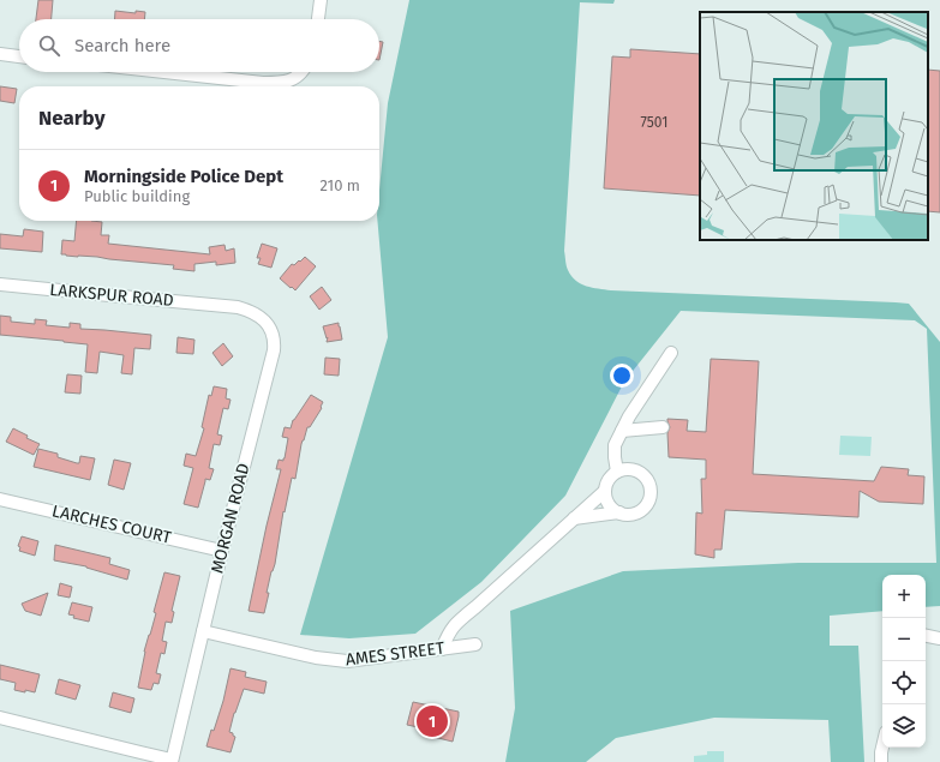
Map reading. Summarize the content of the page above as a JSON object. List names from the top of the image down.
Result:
{
  "streets": {
    "street": [
      "LARKSPUR ROAD",
      "MORGAN ROAD",
      "LARCHES COURT",
      "AMES STREET"
    ]
  },
  "crossings": [
    ["LARKSPUR ROAD", "MORGAN ROAD"],
    ["MORGAN ROAD", "LARCHES COURT"],
    ["MORGAN ROAD", "AMES STREET"]
  ],
  "house_numbers": ["7501"],
  "page": {
    "search": "Search here",
    "heading": "Nearby",
    "list": [
      {
        "mark": "1",
        "name": "Morningside Police Dept",
        "note": "Public building",
        "value": "210 m"
      }
    ],
    "map_buttons": ["+", "−"],
    "pins": "1"
  }
}
